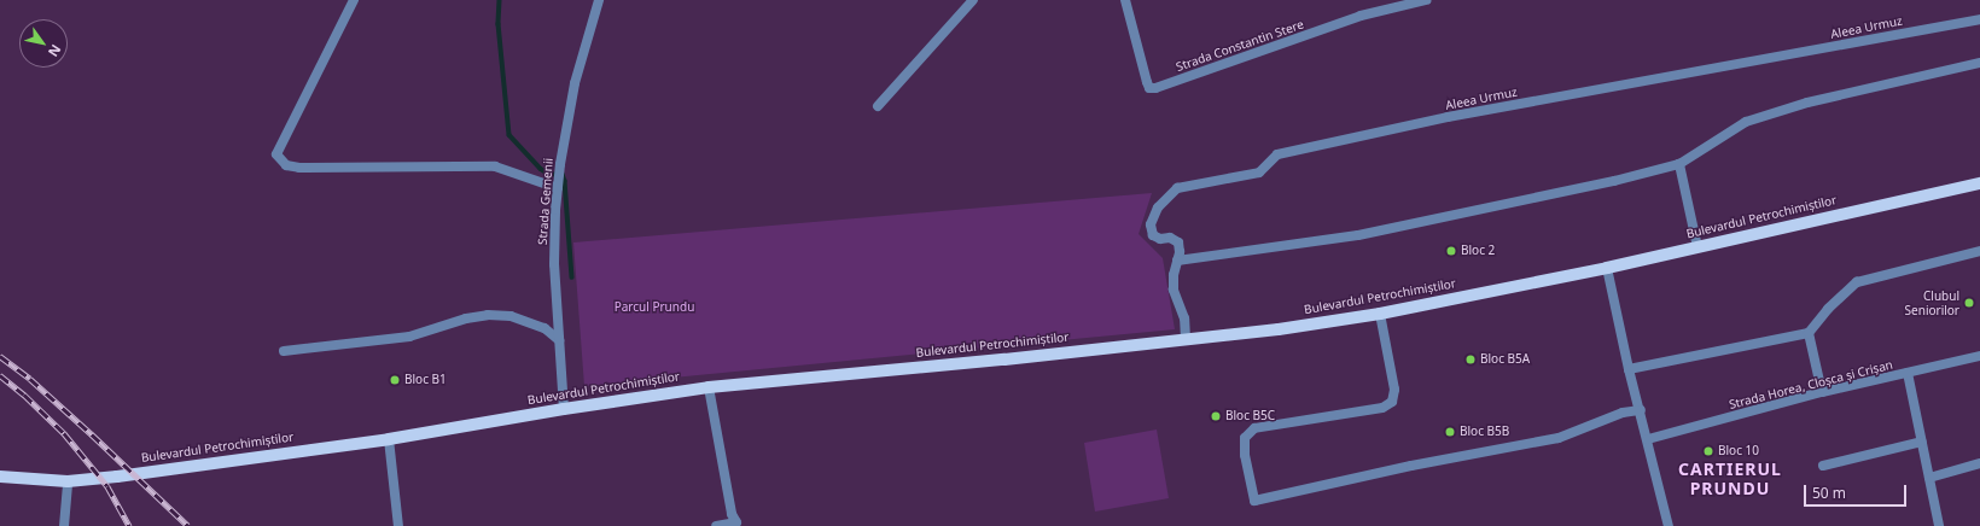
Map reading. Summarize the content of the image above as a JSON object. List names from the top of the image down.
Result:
{
  "streets": {
    "main road": ["Bulevardul Petrochimiștilor"],
    "street": [
      "Aleea Urmuz",
      "Strada Constantin Stere",
      "Strada Gemenii",
      "Strada Horea, Cloșca și Crișan"
    ]
  },
  "crossings": [
    ["Aleea Urmuz", "Bulevardul Petrochimiștilor"],
    ["Strada Gemenii", "Bulevardul Petrochimiștilor"]
  ],
  "districts": ["CARTIERUL PRUNDU"],
  "parks": ["Parcul Prundu"],
  "places": [
    "Bloc 2",
    "Clubul Seniorilor",
    "Bloc B5A",
    "Bloc B1",
    "Bloc B5C",
    "Bloc B5B",
    "Bloc 10"
  ],
  "scale_bar": "50 m",
  "north": "bottom right"
}
